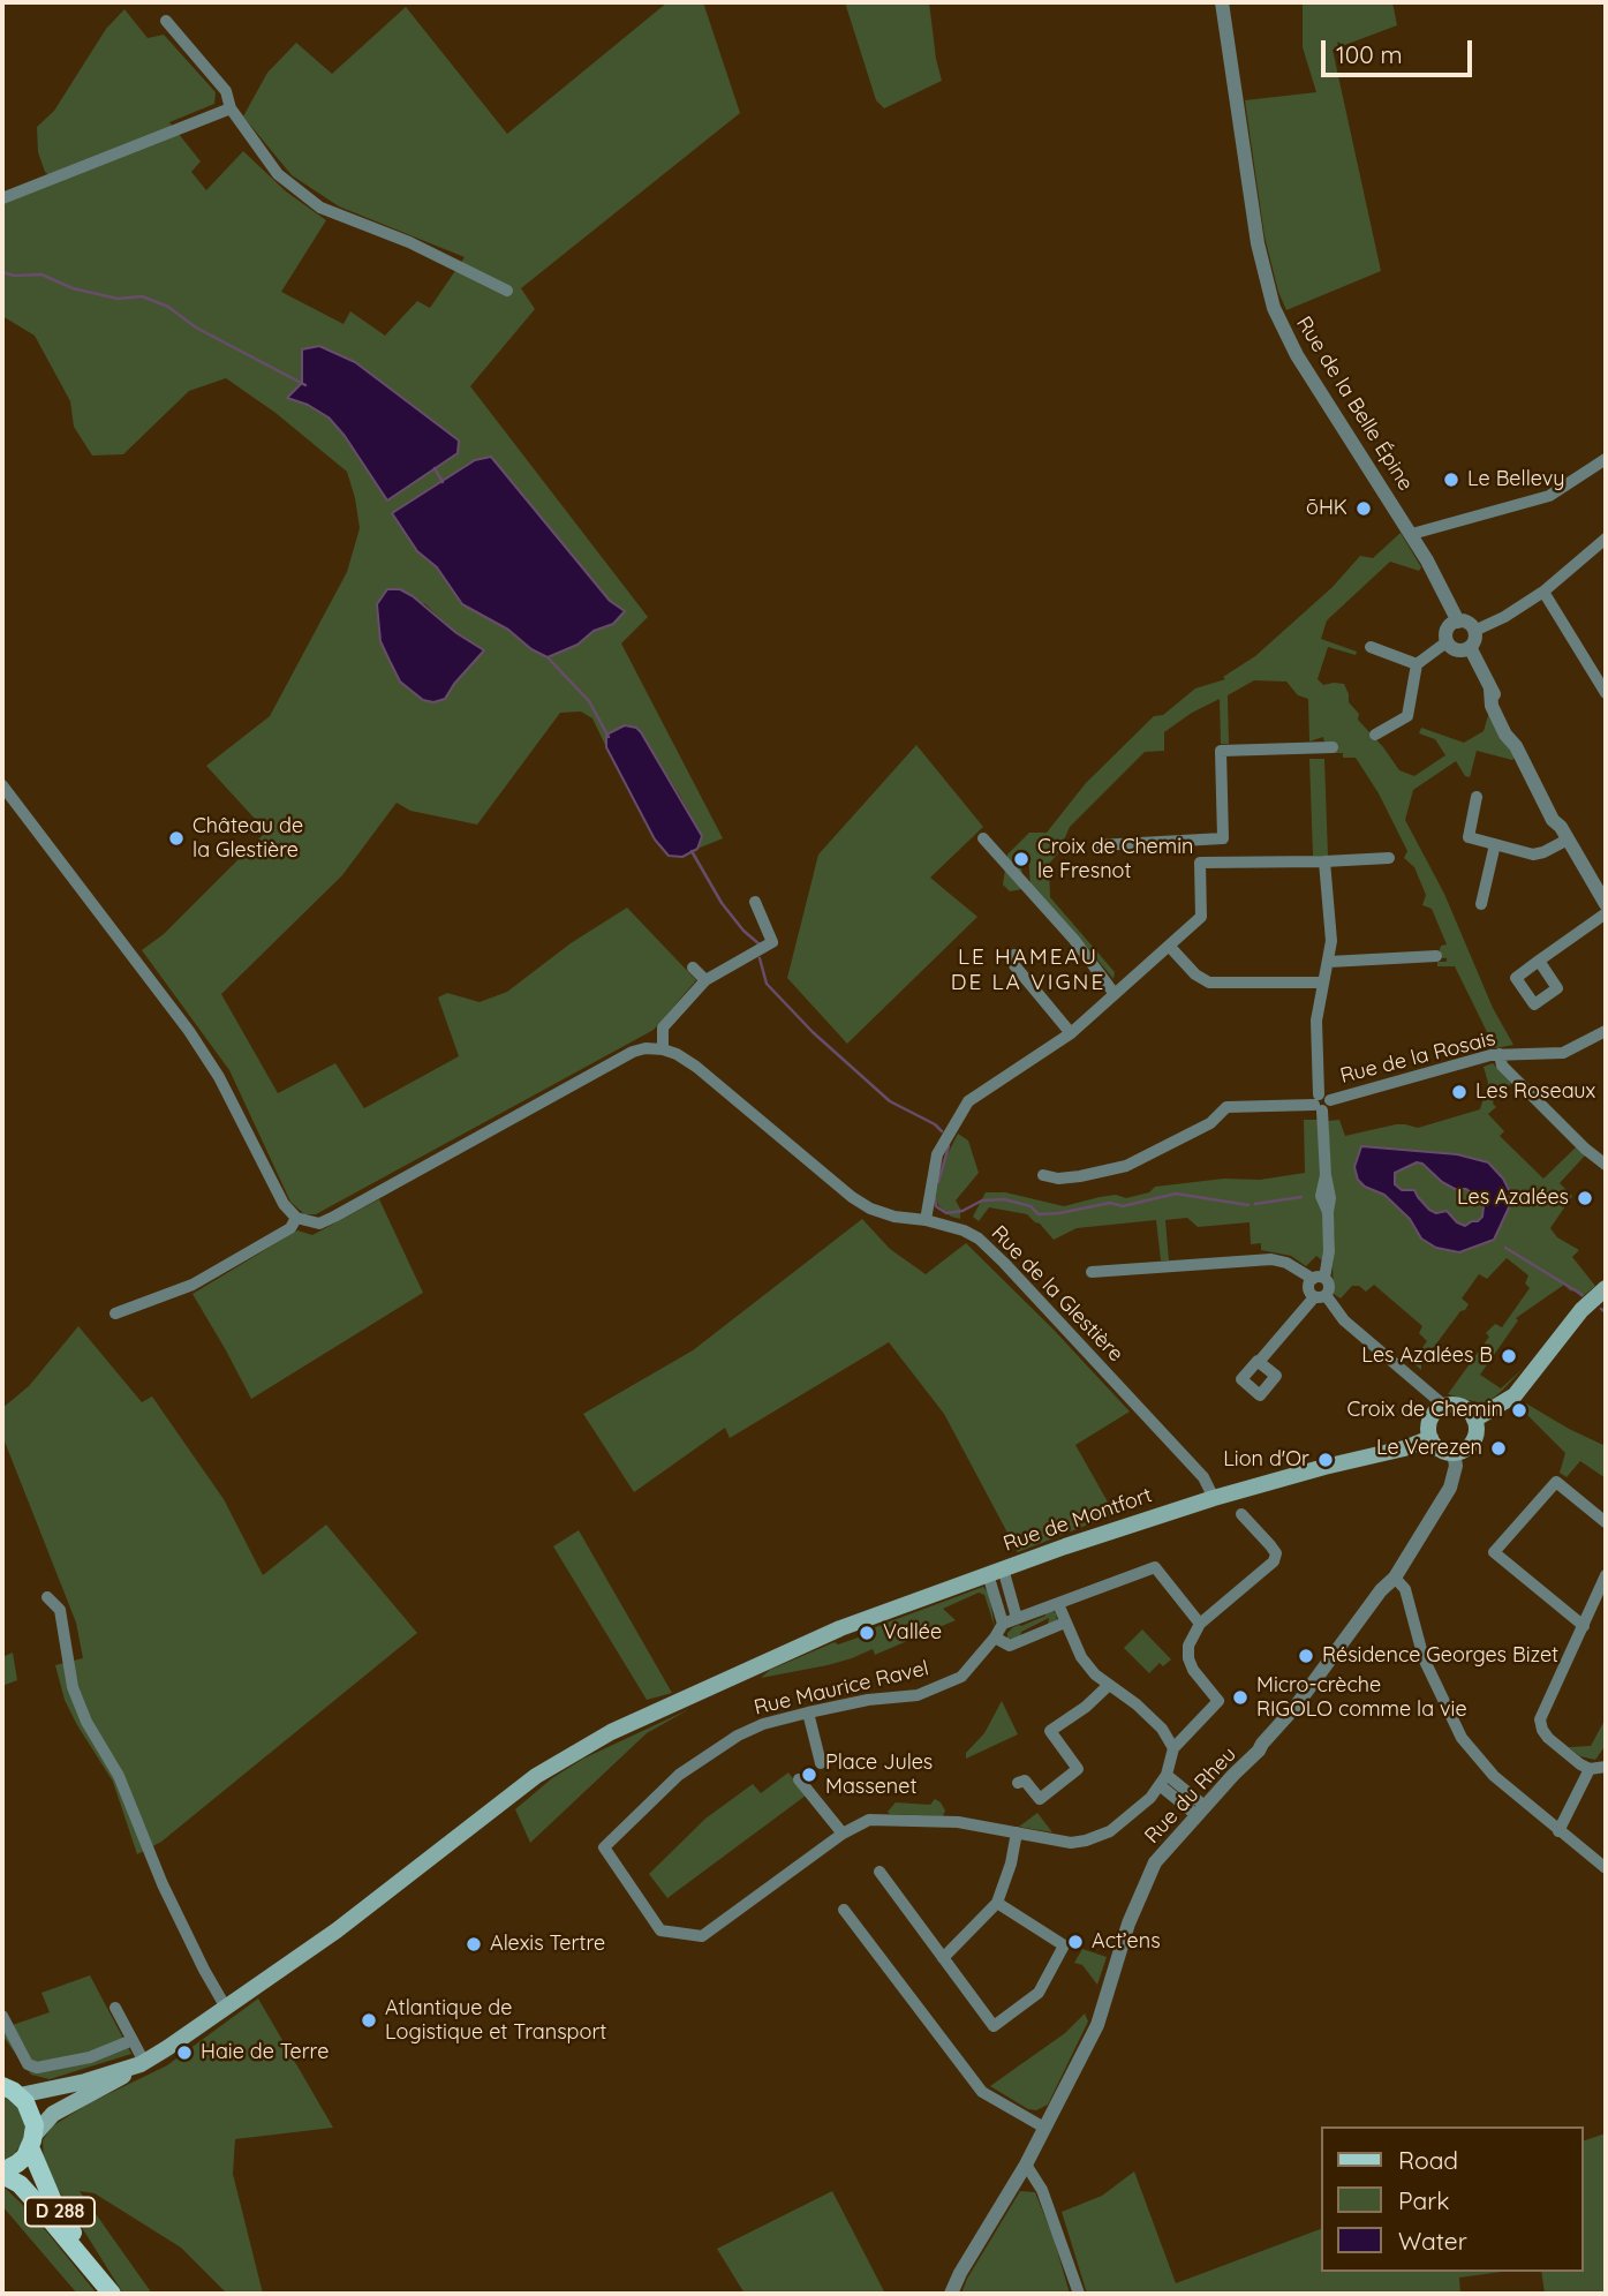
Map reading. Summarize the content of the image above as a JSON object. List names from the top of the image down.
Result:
{
  "streets": {
    "main road": ["Rue de Montfort", "D 288"],
    "street": [
      "Rue de la Belle Épine",
      "Rue de la Rosais",
      "Rue de la Glestière",
      "Rue Maurice Ravel",
      "Rue du Rheu"
    ]
  },
  "crossings": [
    ["Rue de la Glestière", "Rue de Montfort"],
    ["Rue de Montfort", "Rue du Rheu"]
  ],
  "districts": ["LE HAMEAU DE LA VIGNE"],
  "places": [
    "Le Bellevy",
    "ōHK",
    "Château de la Glestière",
    "Croix de Chemin le Fresnot",
    "Les Roseaux",
    "Les Azalées",
    "Les Azalées B",
    "Croix de Chemin",
    "Le Verezen",
    "Lion d'Or",
    "Vallée",
    "Résidence Georges Bizet",
    "Micro-crèche RIGOLO comme la vie",
    "Place Jules Massenet",
    "Act’ens",
    "Alexis Tertre",
    "Atlantique de Logistique et Transport",
    "Haie de Terre"
  ],
  "legend": ["Road", "Park", "Water"],
  "scale_bar": "100 m"
}
